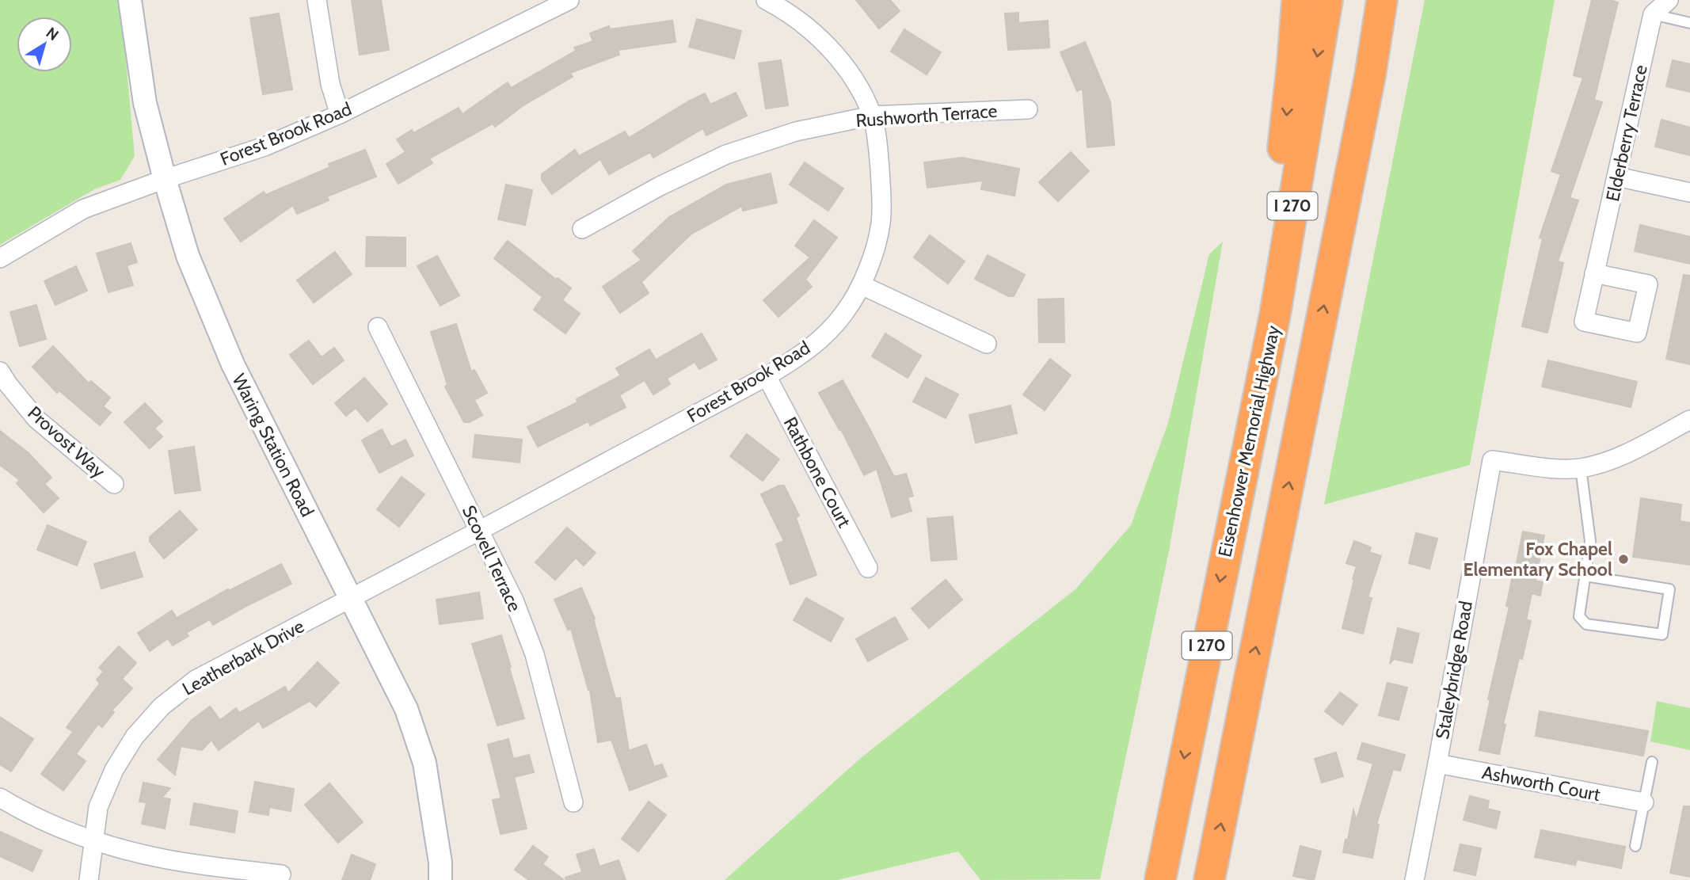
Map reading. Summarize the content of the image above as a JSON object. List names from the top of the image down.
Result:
{
  "streets": {
    "highway": ["I 270", "Eisenhower Memorial Highway"],
    "street": [
      "Rushworth Terrace",
      "Elderberry Terrace",
      "Forest Brook Road",
      "Provost Way",
      "Waring Station Road",
      "Rathbone Court",
      "Scovell Terrace",
      "Leatherbark Drive",
      "Staleybridge Road",
      "Ashworth Court"
    ]
  },
  "crossings": [
    ["Rushworth Terrace", "Forest Brook Road"],
    ["Forest Brook Road", "Waring Station Road"],
    ["Forest Brook Road", "Rathbone Court"],
    ["Forest Brook Road", "Scovell Terrace"],
    ["Forest Brook Road", "Leatherbark Drive"],
    ["Waring Station Road", "Leatherbark Drive"],
    ["Staleybridge Road", "Ashworth Court"]
  ],
  "places": ["Fox Chapel Elementary School"],
  "north": "top right"
}
